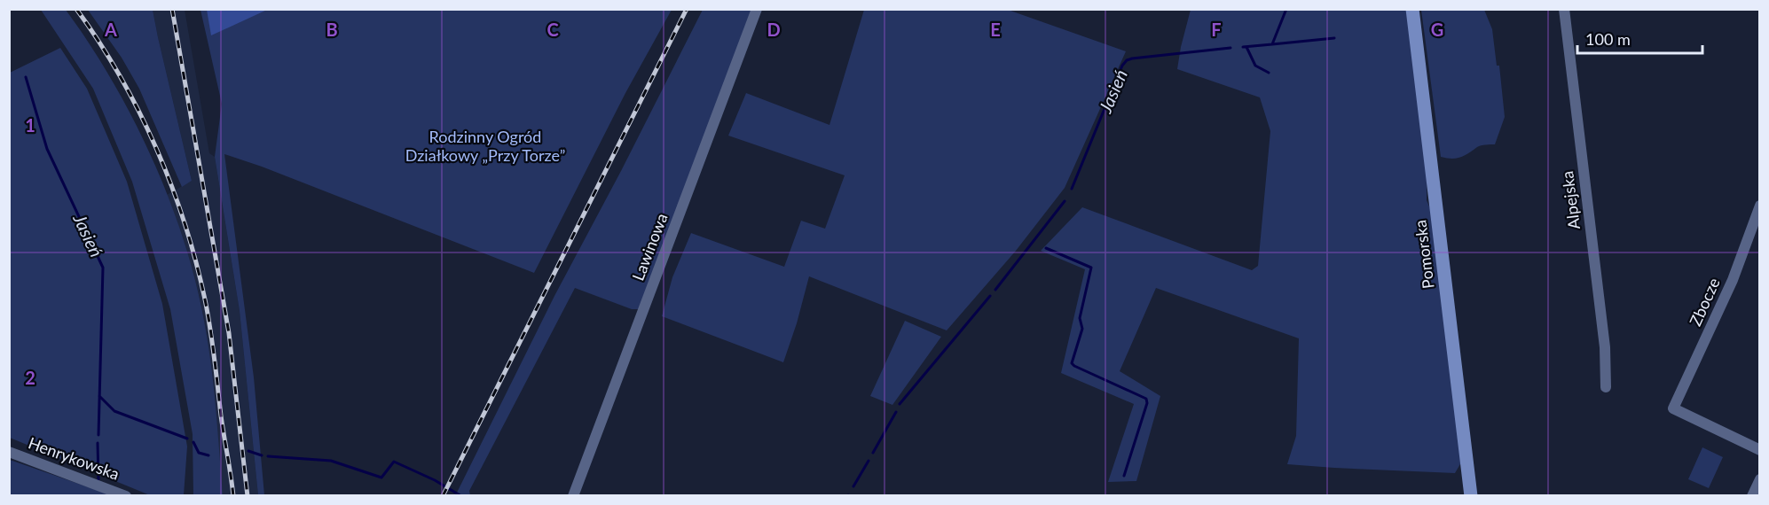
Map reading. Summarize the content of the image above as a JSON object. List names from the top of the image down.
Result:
{
  "streets": {
    "street": [
      "Alpejska",
      "Lawinowa",
      "Pomorska",
      "Zbocze",
      "Henrykowska"
    ]
  },
  "water": ["Jasień"],
  "parks": ["Rodzinny Ogród Działkowy „Przy Torze”"],
  "scale_bar": "100 m",
  "grid": {
    "columns": [
      "A",
      "B",
      "C",
      "D",
      "E",
      "F",
      "G"
    ],
    "rows": ["1", "2"]
  }
}
